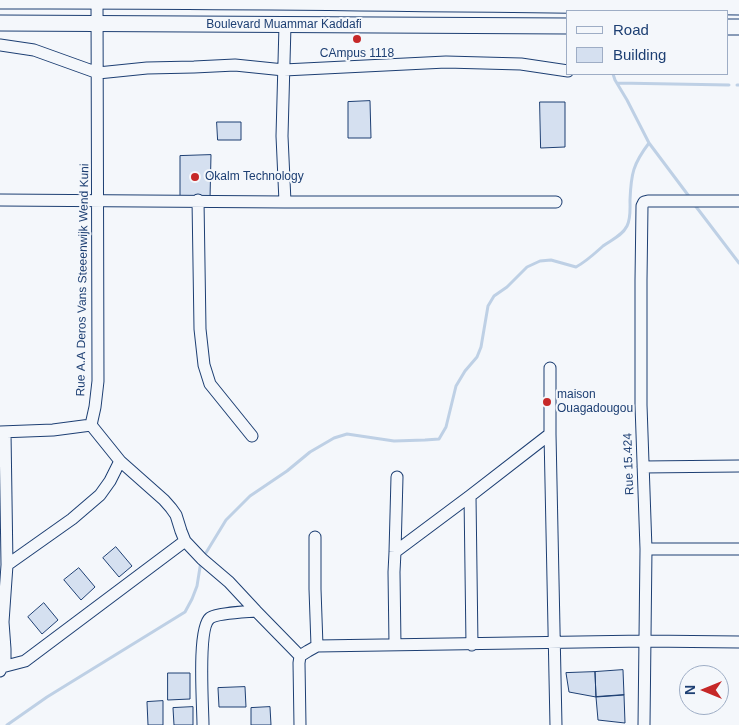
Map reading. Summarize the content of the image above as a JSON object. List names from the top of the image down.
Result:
{
  "streets": {
    "main road": ["Boulevard Muammar Kaddafi"],
    "street": ["Rue A.A Deros Vans Steeenwijk Wend Kuni", "Rue 15.424"]
  },
  "crossings": [
    ["Boulevard Muammar Kaddafi", "Rue A.A Deros Vans Steeenwijk Wend Kuni"]
  ],
  "places": ["CAmpus 1118", "Okalm Technology", "maison Ouagadougou"],
  "legend": ["Road", "Building"],
  "north": "left"
}
